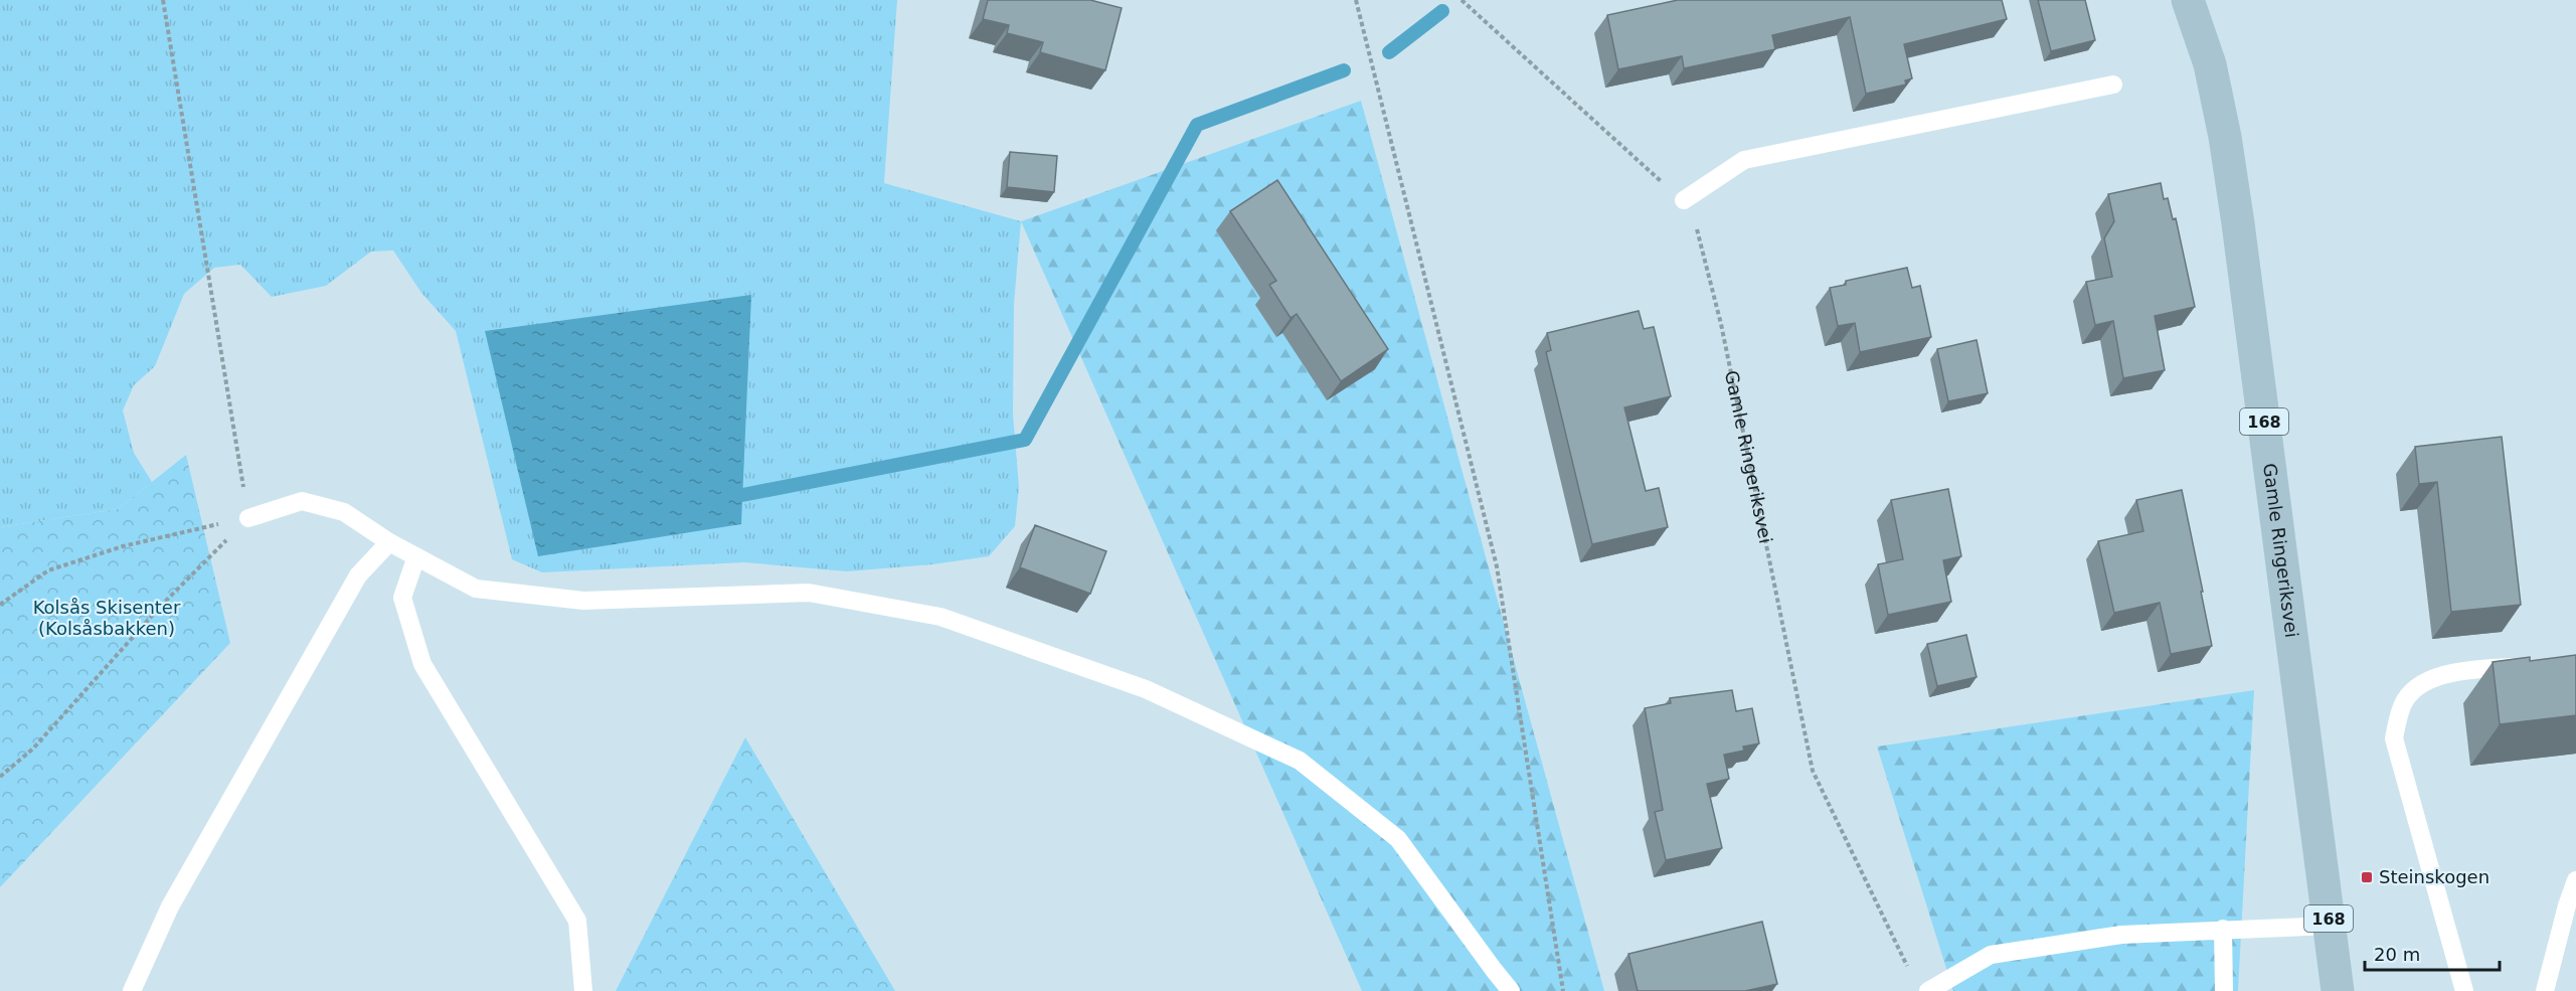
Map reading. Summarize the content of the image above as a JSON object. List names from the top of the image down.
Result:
{
  "streets": {
    "main road": ["168", "Gamle Ringeriksvei"]
  },
  "parks": ["Kolsås Skisenter (Kolsåsbakken)"],
  "places": {
    "transit": ["Steinskogen"]
  },
  "scale_bar": "20 m"
}
